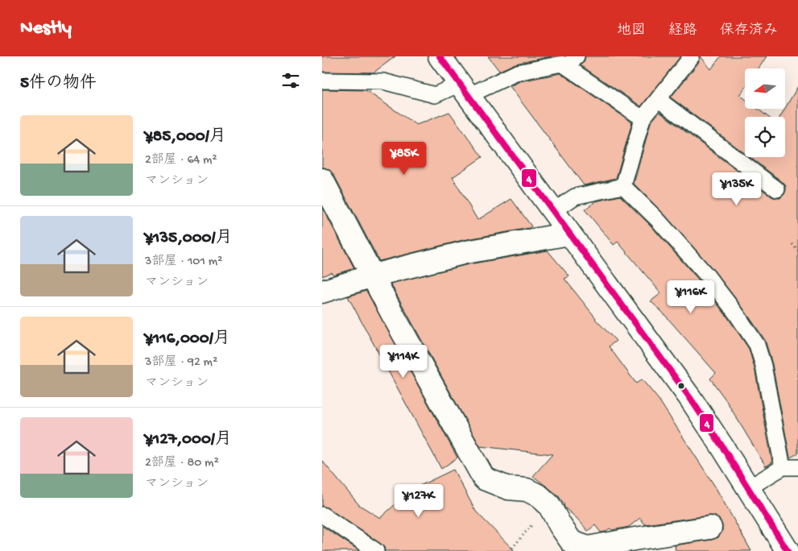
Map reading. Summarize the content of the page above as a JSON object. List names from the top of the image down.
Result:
{
  "lines": ["transit line 4"],
  "north": "left",
  "page": {
    "header": "Nestly",
    "nav": ["地図", "経路", "保存済み"],
    "heading": "5件の物件",
    "list": [
      {
        "name": "¥85,000/月",
        "note": "2部屋 · 64 m² · マンション"
      },
      {
        "name": "¥135,000/月",
        "note": "3部屋 · 101 m² · マンション"
      },
      {
        "name": "¥116,000/月",
        "note": "3部屋 · 92 m² · マンション"
      },
      {
        "name": "¥127,000/月",
        "note": "2部屋 · 80 m² · マンション"
      }
    ],
    "price": [
      "¥85K",
      "¥135K",
      "¥116K",
      "¥114K",
      "¥127K"
    ]
  }
}
